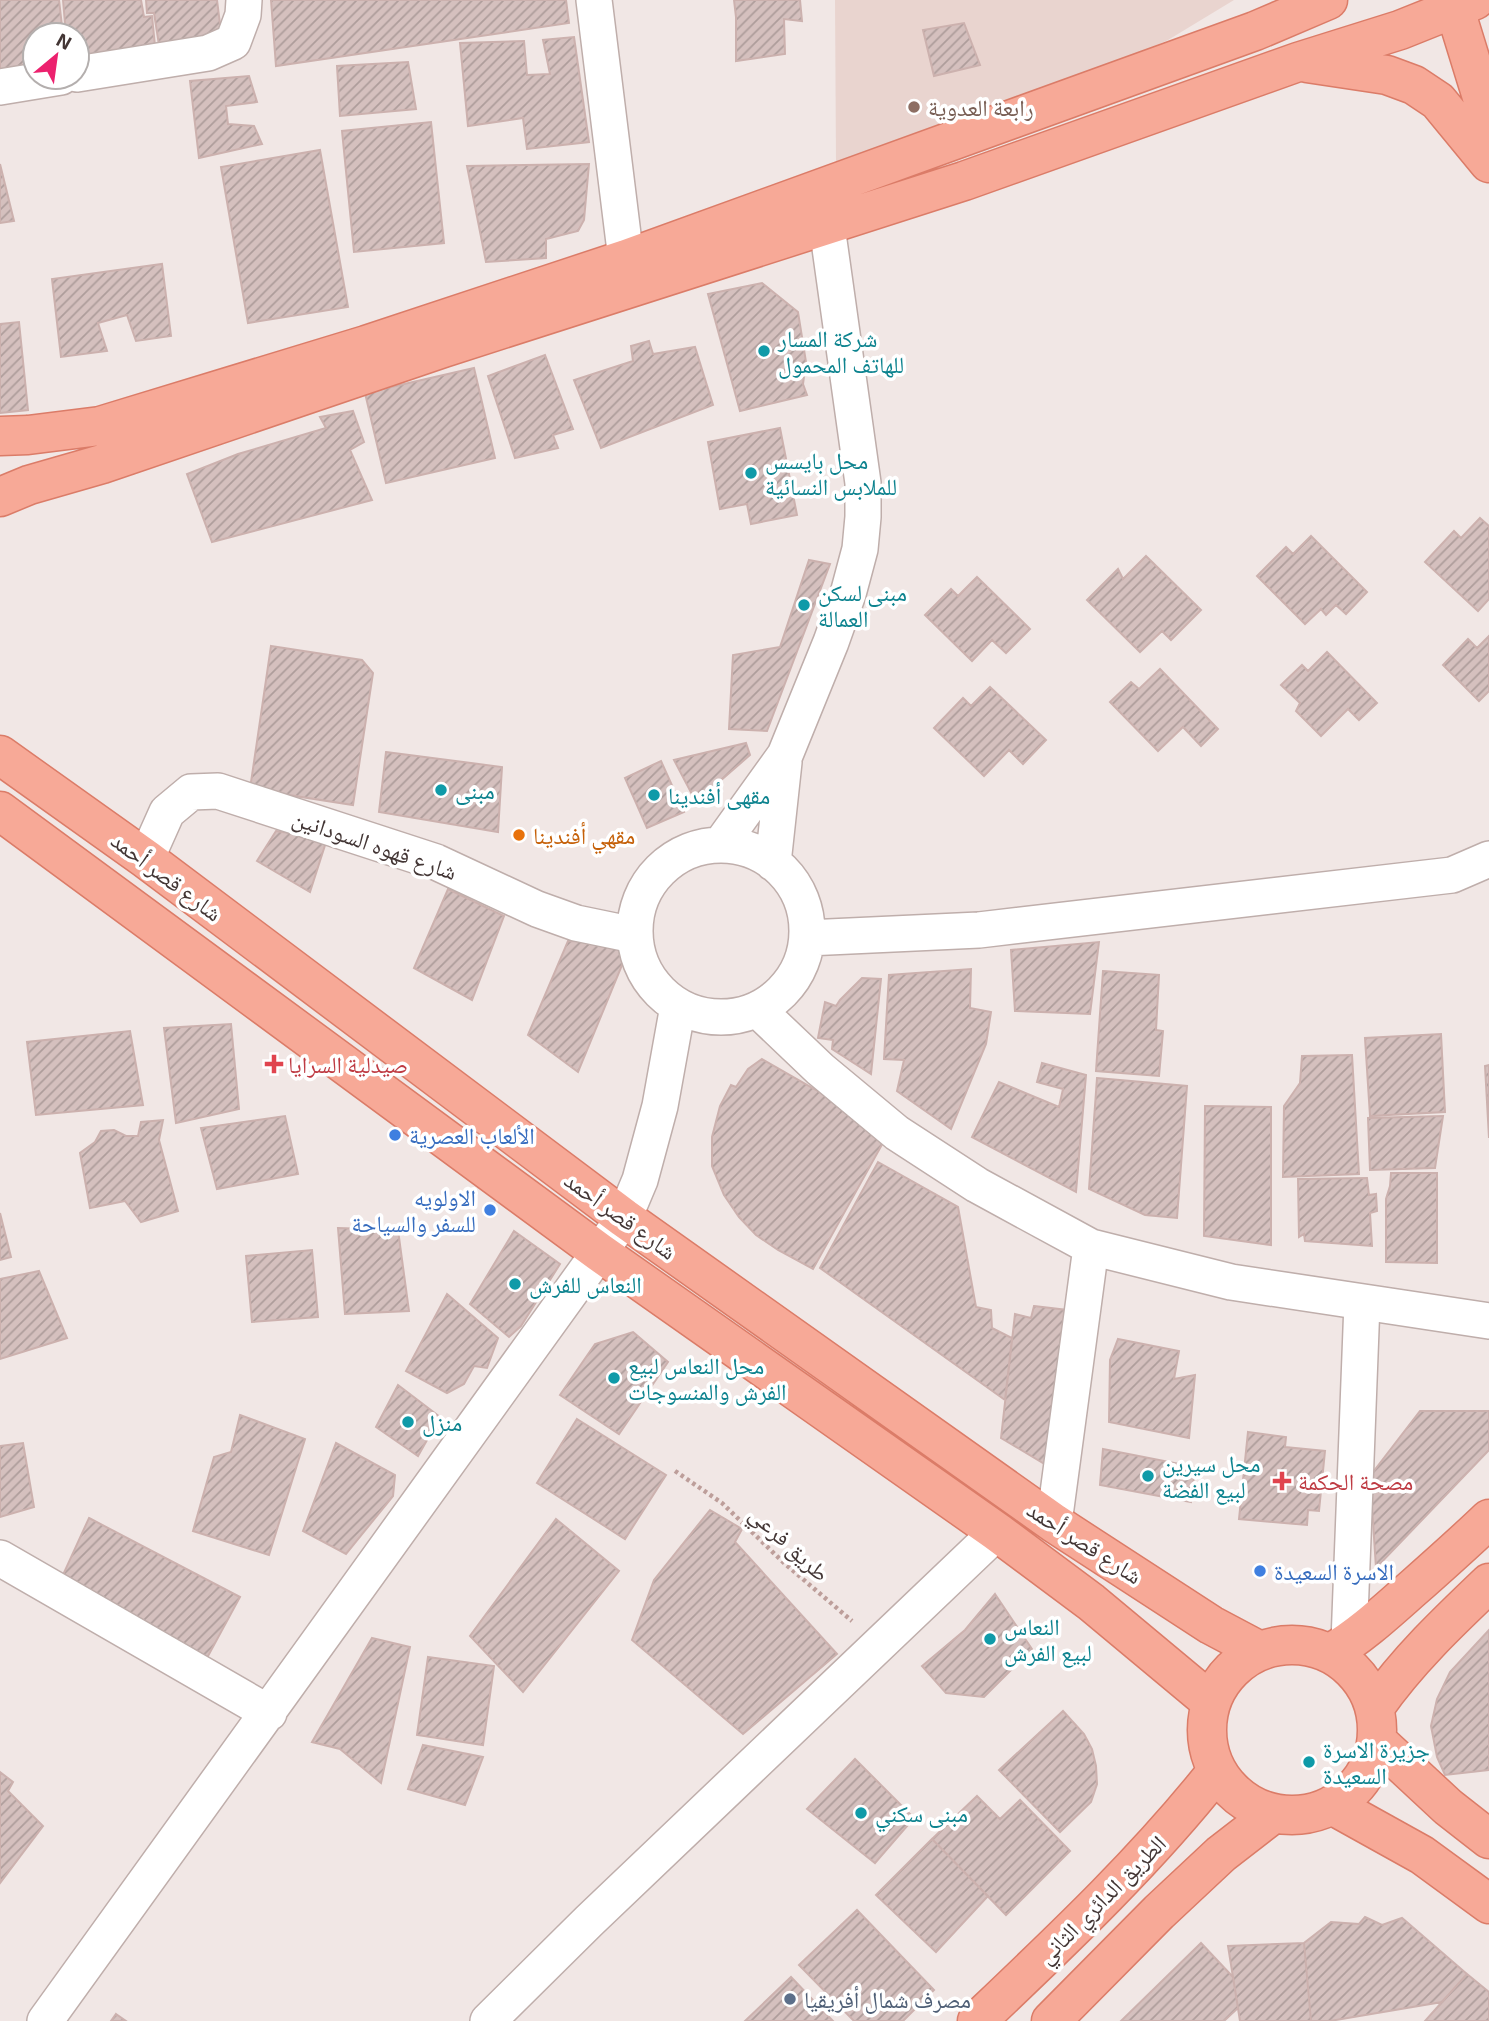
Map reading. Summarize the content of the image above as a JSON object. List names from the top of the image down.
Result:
{
  "streets": {
    "main road": ["شارع قصر أحمد", "الطريق الدائري الثاني"],
    "street": ["شارع قهوه السودانين"],
    "path": ["طريق فرعي"]
  },
  "crossings": [
    ["شارع قهوه السودانين", "شارع قصر أحمد"],
    ["شارع قصر أحمد", "الطريق الدائري الثاني"]
  ],
  "places": {
    "other": [
      "رابعة العدوية",
      "شركة المسار للهاتف المحمول",
      "محل بايسس للملابس النسائية",
      "مبنى لسكن العمالة",
      "مبنى",
      "مقهى أفندينا",
      "مقهي أفندينا",
      "الألعاب العصرية",
      "الاولويه للسفر والسياحة",
      "النعاس للفرش",
      "محل النعاس لبيع الفرش والمنسوجات",
      "منزل",
      "محل سيرين لبيع الفضة",
      "الاسرة السعيدة",
      "النعاس لبيع الفرش",
      "جزيرة الاسرة السعيدة",
      "مبنى سكني",
      "مصرف شمال أفريقيا"
    ],
    "health": ["صيدلية السرايا", "مصحة الحكمة"]
  },
  "north": "top right"
}
